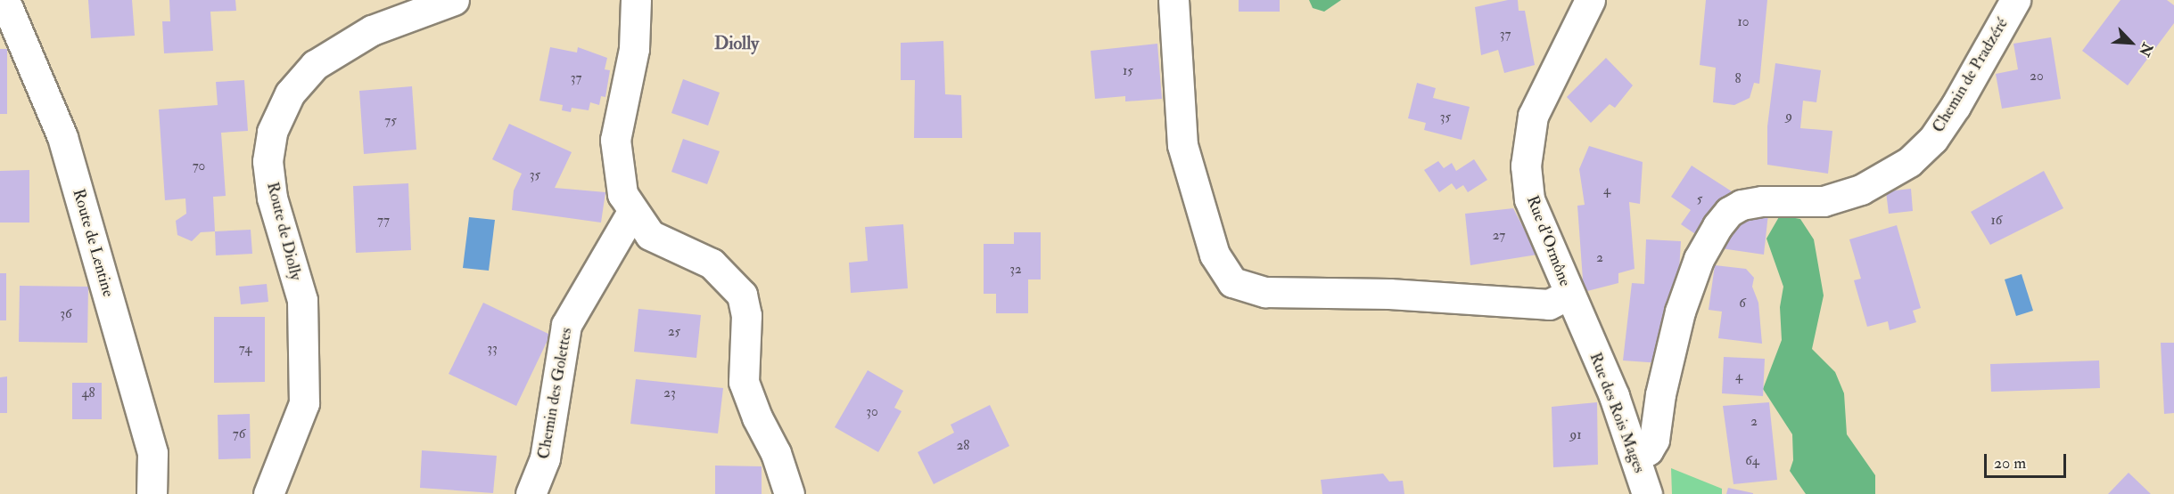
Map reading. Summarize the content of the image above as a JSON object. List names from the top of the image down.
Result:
{
  "streets": {
    "street": [
      "Chemin de Pradzéré",
      "Route de Diolly",
      "Rue d'Ormône",
      "Route de Lentine",
      "Chemin des Golettes",
      "Rue des Rois Mages"
    ]
  },
  "crossings": [
    ["Chemin de Pradzéré", "Rue des Rois Mages"],
    ["Rue d'Ormône", "Rue des Rois Mages"]
  ],
  "districts": ["Diolly"],
  "house_numbers": [
    "10",
    "37",
    "15",
    "20",
    "37",
    "8",
    "9",
    "35",
    "75",
    "70",
    "35",
    "4",
    "5",
    "77",
    "16",
    "27",
    "2",
    "32",
    "6",
    "36",
    "25",
    "74",
    "33",
    "4",
    "48",
    "23",
    "30",
    "2",
    "76",
    "91",
    "28",
    "64"
  ],
  "scale_bar": "20 m",
  "north": "bottom right"
}
